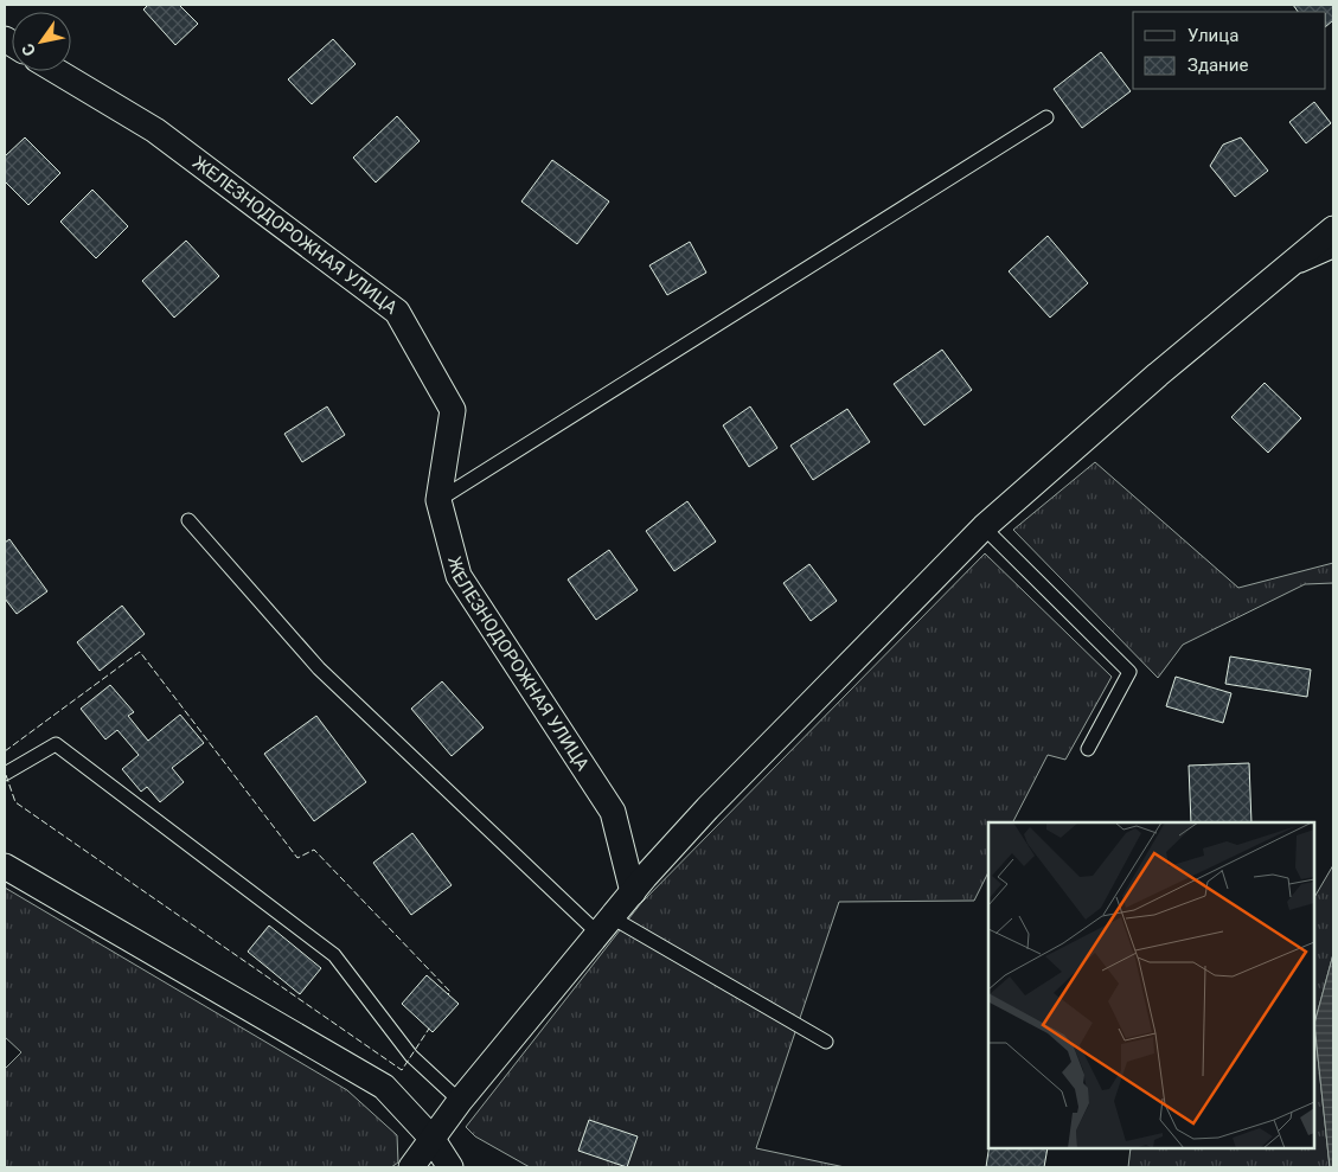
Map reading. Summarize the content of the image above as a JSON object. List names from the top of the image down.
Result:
{
  "streets": {
    "street": ["ЖЕЛЕЗНОДОРОЖНАЯ УЛИЦА"]
  },
  "legend": ["Улица", "Здание"],
  "north": "bottom left"
}
